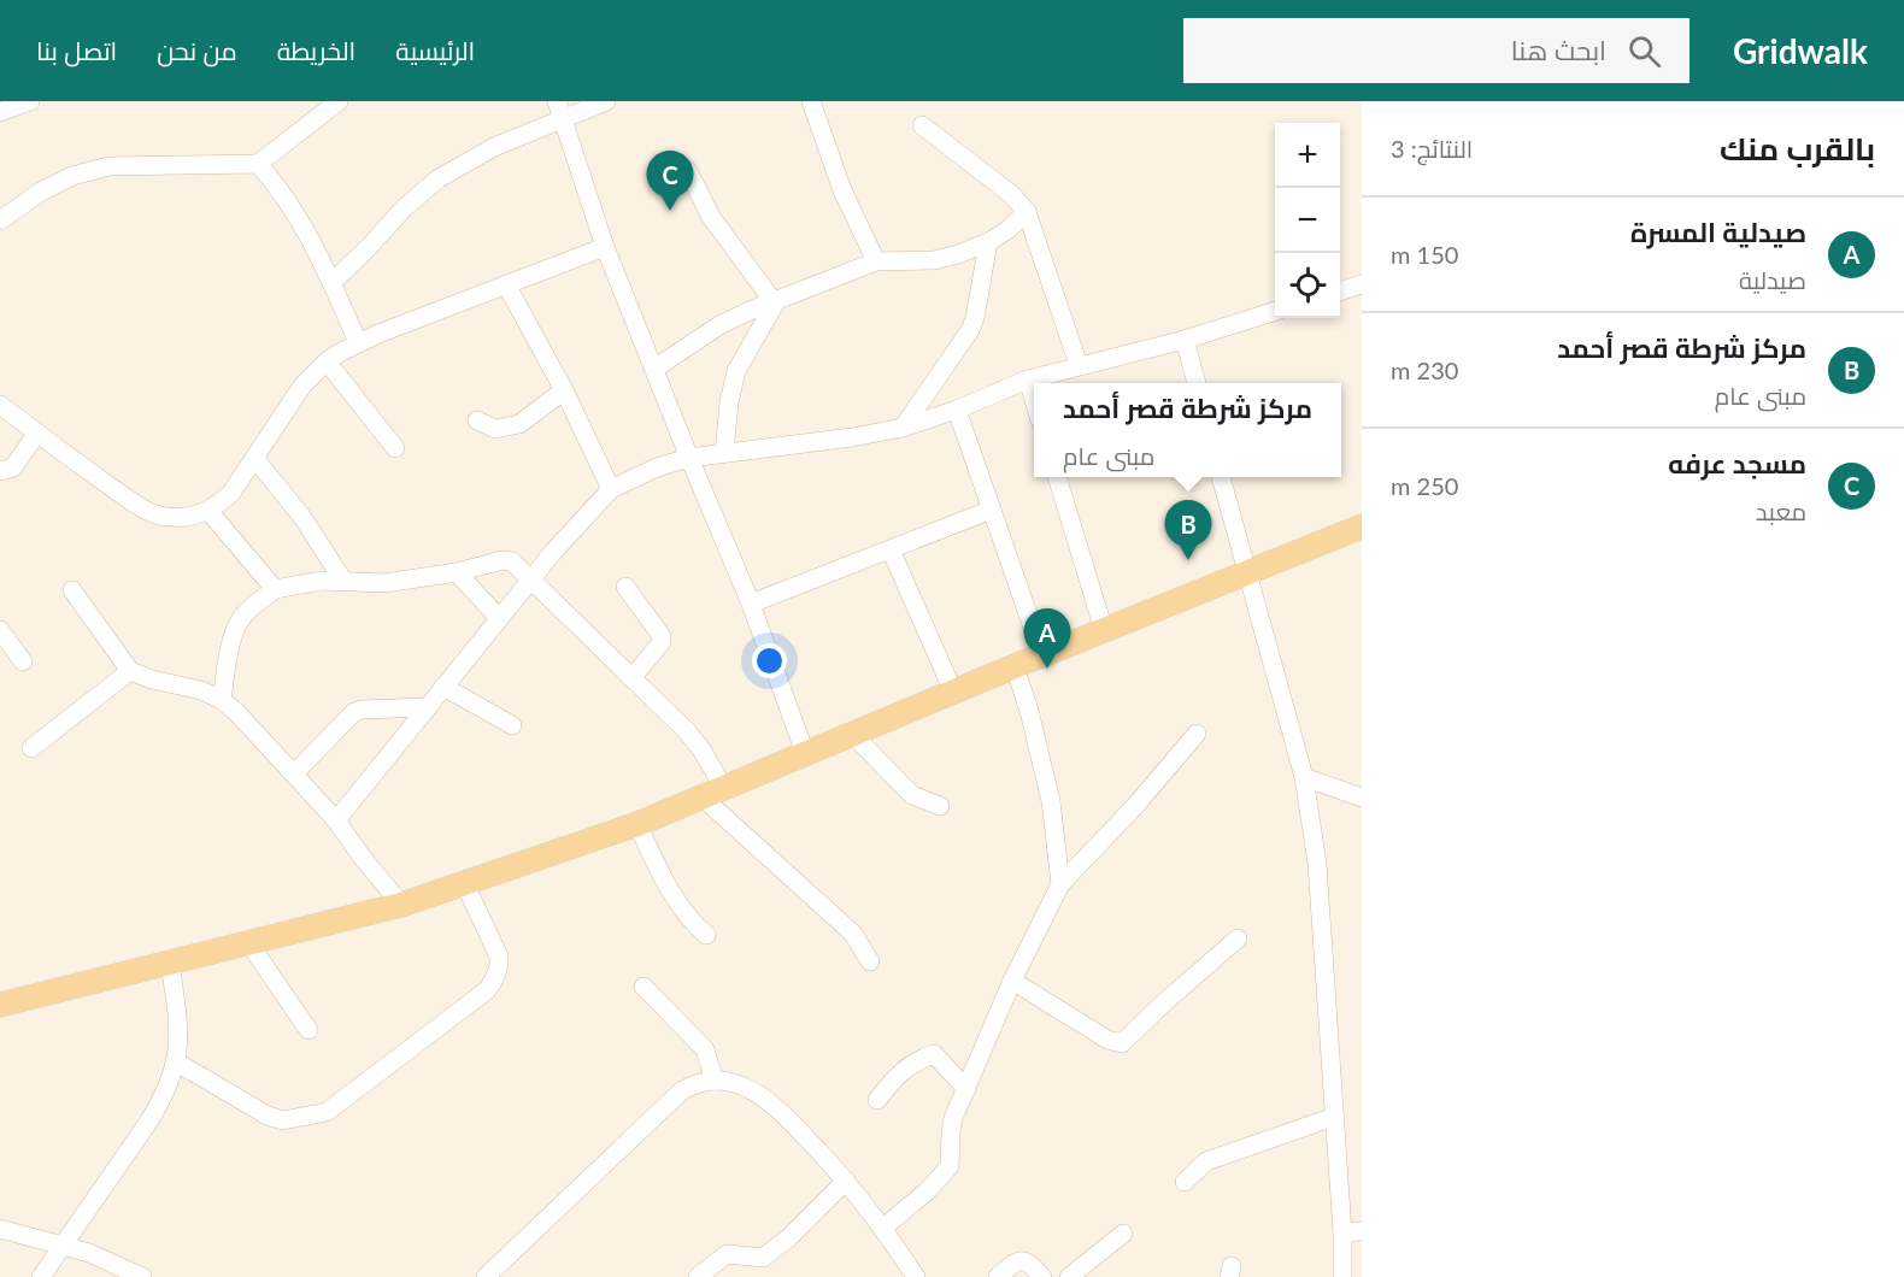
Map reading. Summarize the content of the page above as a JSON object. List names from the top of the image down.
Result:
{
  "page": {
    "header": "Gridwalk",
    "search": "ابحث هنا",
    "nav": [
      "الرئيسية",
      "الخريطة",
      "من نحن",
      "اتصل بنا"
    ],
    "heading": ["بالقرب منك", "النتائج: 3"],
    "map_buttons": ["+", "−"],
    "pins": ["C", "B", "A"],
    "list": [
      {
        "mark": "A",
        "name": "صيدلية المسرة",
        "note": "صيدلية",
        "value": "150 m"
      },
      {
        "mark": "B",
        "name": "مركز شرطة قصر أحمد",
        "note": "مبنى عام",
        "value": "230 m"
      },
      {
        "mark": "C",
        "name": "مسجد عرفه",
        "note": "معبد",
        "value": "250 m"
      }
    ],
    "popup": ["مركز شرطة قصر أحمد", "مبنى عام"]
  }
}
